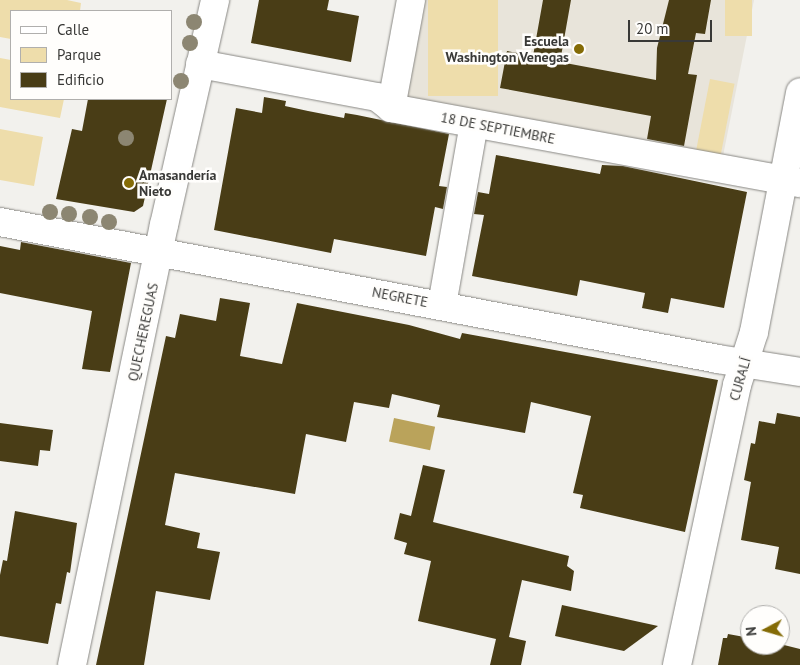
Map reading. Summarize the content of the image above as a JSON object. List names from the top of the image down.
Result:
{
  "streets": {
    "street": [
      "18 DE SEPTIEMBRE",
      "NEGRETE",
      "QUECHEREGUAS",
      "CURALÍ"
    ]
  },
  "crossings": [
    ["18 DE SEPTIEMBRE", "QUECHEREGUAS"],
    ["18 DE SEPTIEMBRE", "CURALÍ"],
    ["NEGRETE", "QUECHEREGUAS"],
    ["NEGRETE", "CURALÍ"]
  ],
  "places": ["Escuela Washington Venegas", "Amasandería Nieto"],
  "legend": ["Calle", "Parque", "Edificio"],
  "scale_bar": "20 m",
  "north": "left"
}
